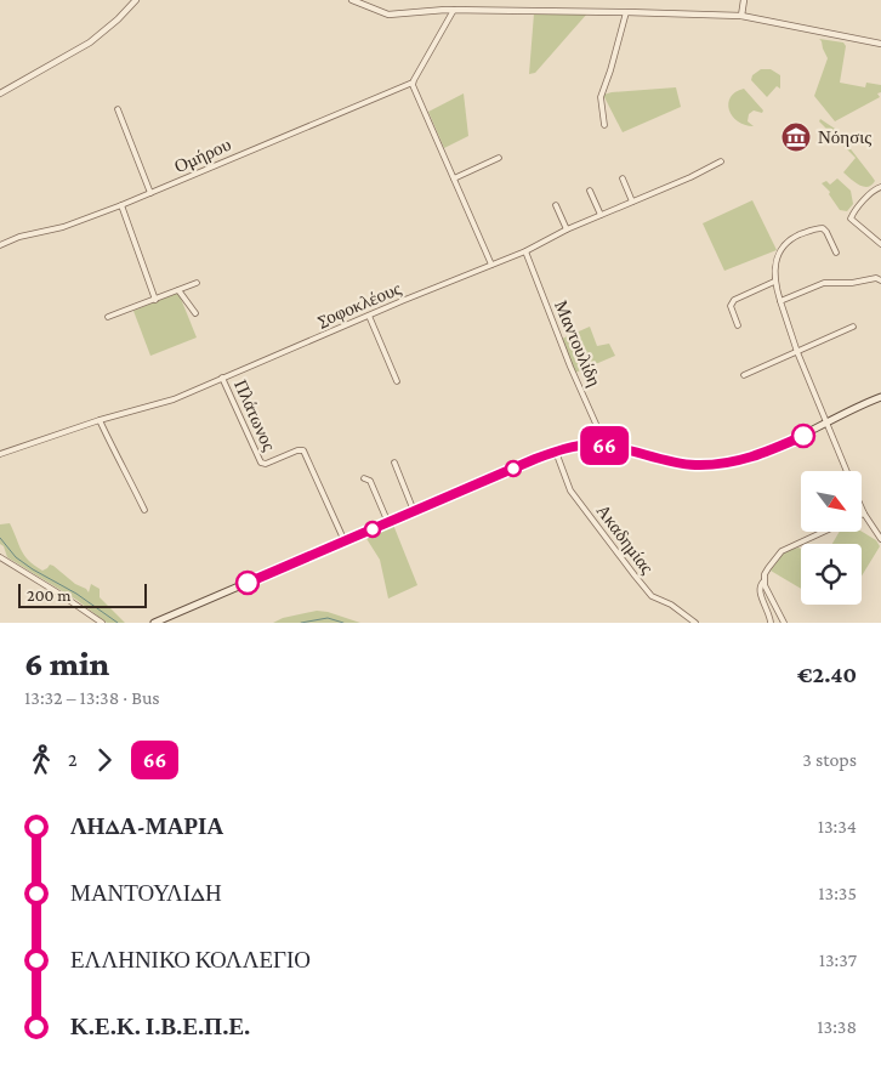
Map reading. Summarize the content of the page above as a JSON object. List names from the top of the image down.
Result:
{
  "streets": {
    "street": [
      "Ομήρου",
      "Σοφοκλέους",
      "Μαντουλίδη",
      "Πλάτωνος",
      "Ακαδημίας"
    ]
  },
  "crossings": [
    ["Σοφοκλέους", "Μαντουλίδη"],
    ["Σοφοκλέους", "Πλάτωνος"]
  ],
  "places": {
    "museum": ["Νόησις"]
  },
  "lines": ["bus line 66"],
  "scale_bar": "200 m",
  "north": "bottom right",
  "page": {
    "on_map": "66",
    "scale": "200 m",
    "heading": ["6 min", "13:32 – 13:38 · Bus", "€2.40"],
    "legs": ["2", "66", "3 stops"],
    "list": [
      {
        "name": "ΛΗΔΑ-ΜΑΡΙΑ",
        "value": "13:34"
      },
      {
        "name": "ΜΑΝΤΟΥΛΙΔΗ",
        "value": "13:35"
      },
      {
        "name": "ΕΛΛΗΝΙΚΟ ΚΟΛΛΕΓΙΟ",
        "value": "13:37"
      },
      {
        "name": "Κ.Ε.Κ. Ι.Β.Ε.Π.Ε.",
        "value": "13:38"
      }
    ]
  }
}
